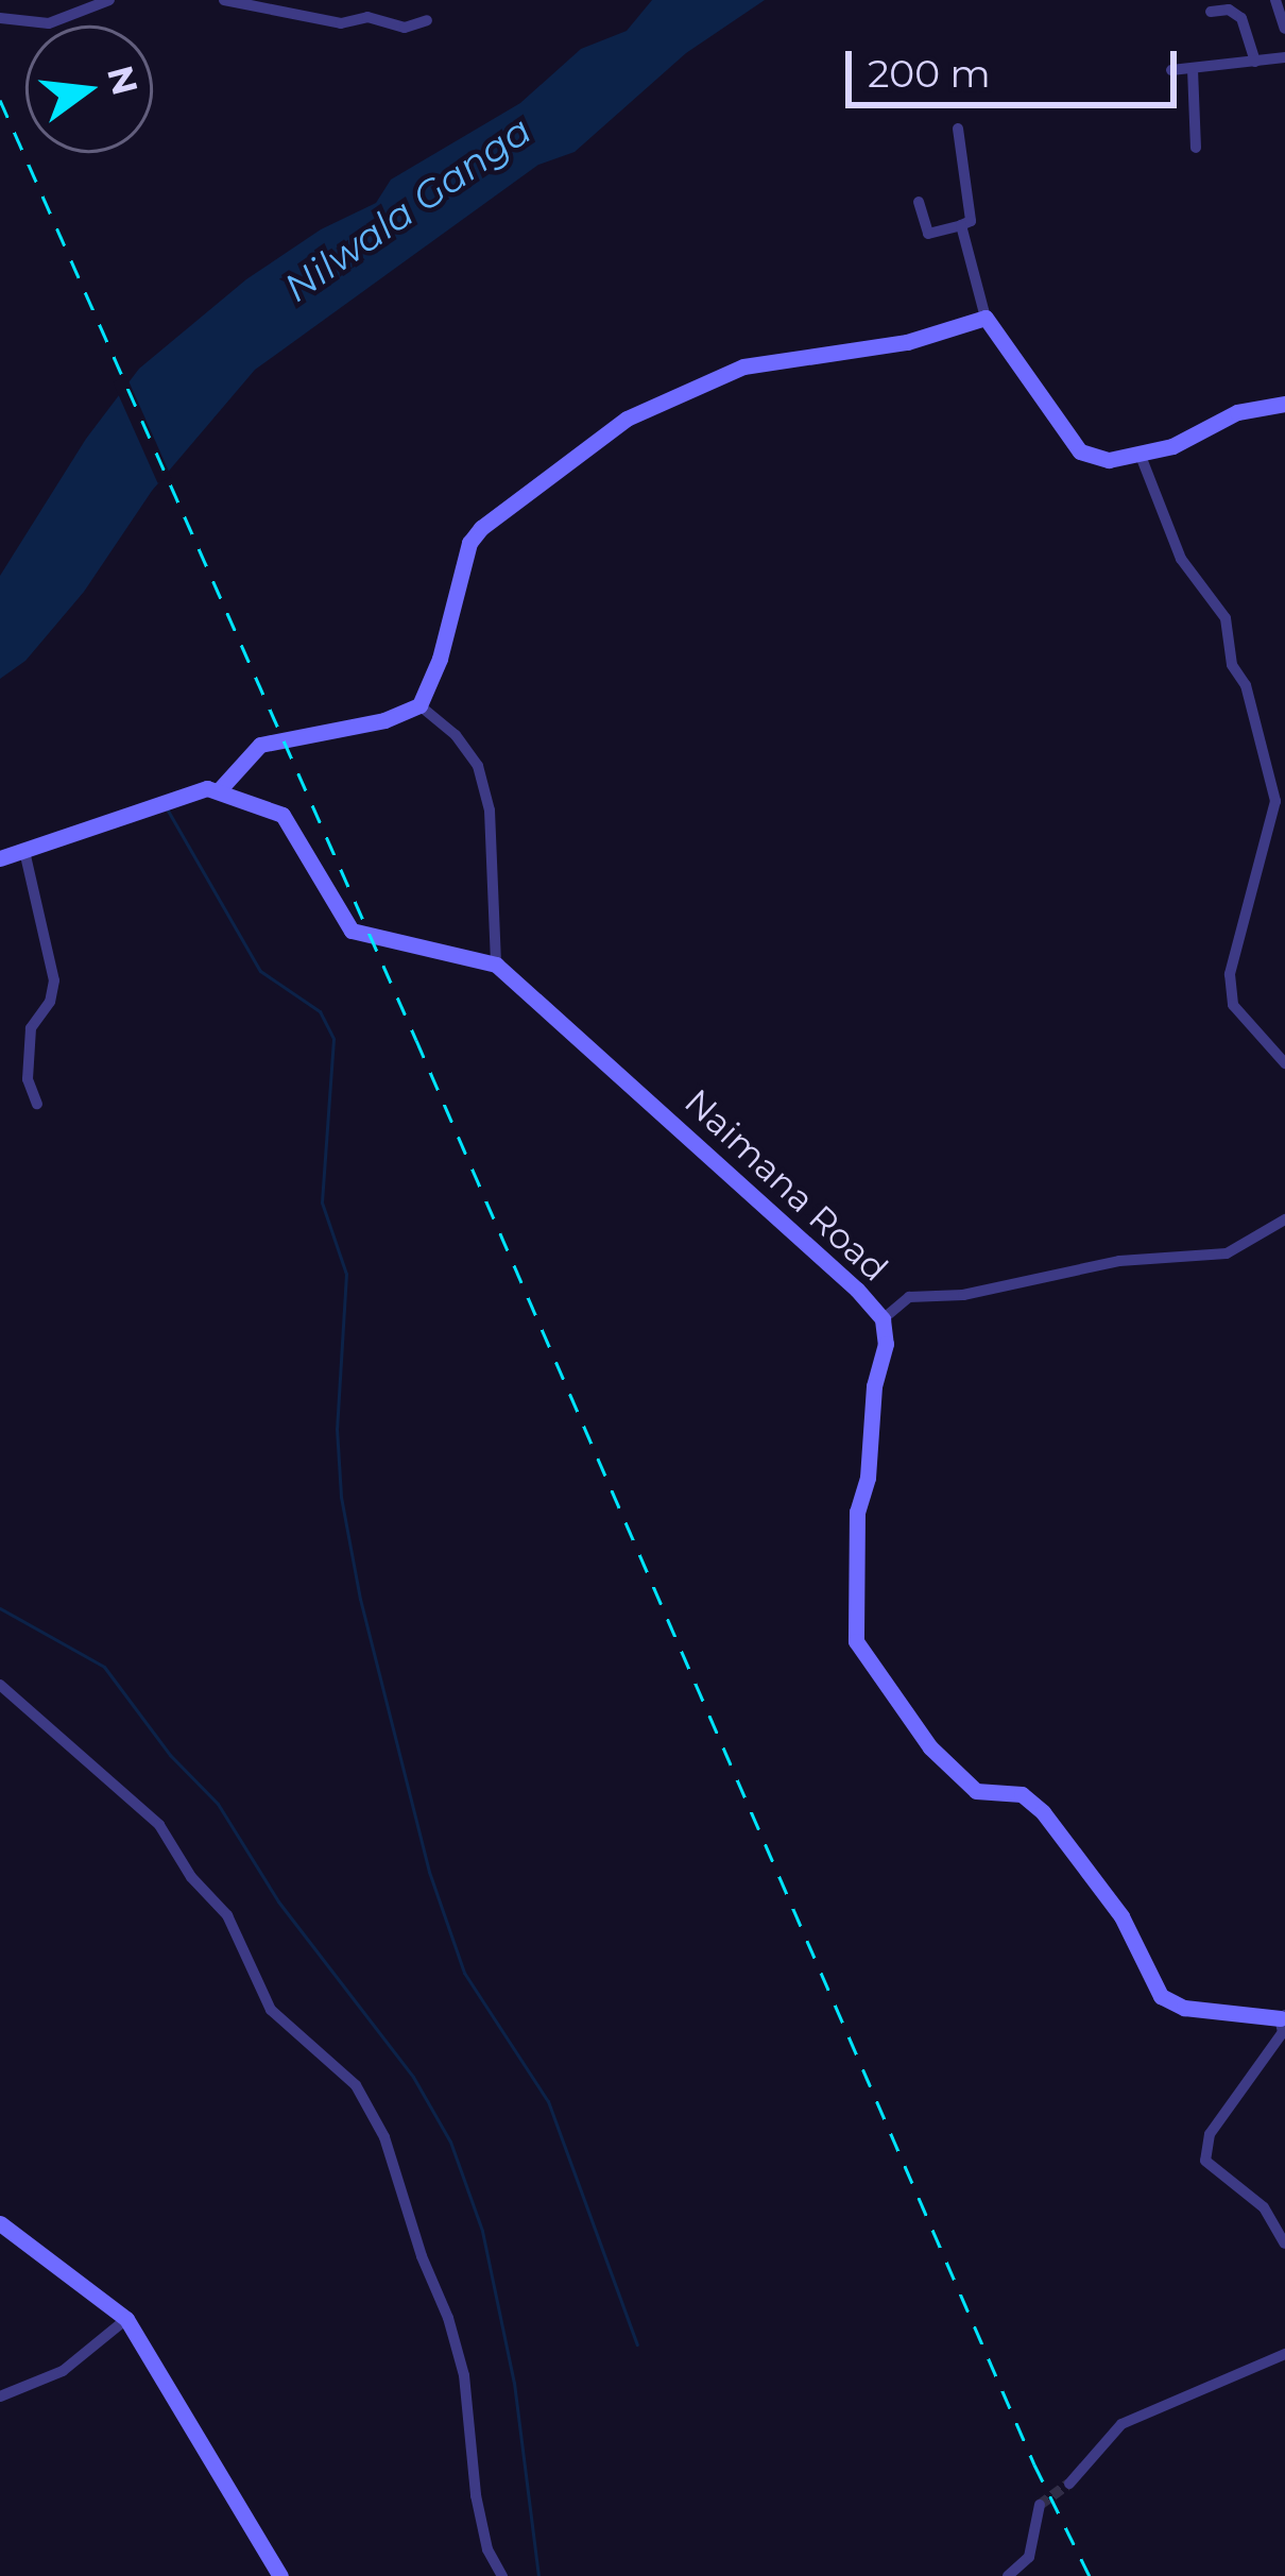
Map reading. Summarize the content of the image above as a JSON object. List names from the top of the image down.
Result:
{
  "streets": {
    "street": ["Naimana Road"]
  },
  "water": ["Nilwala Ganga"],
  "scale_bar": "200 m",
  "north": "right"
}
